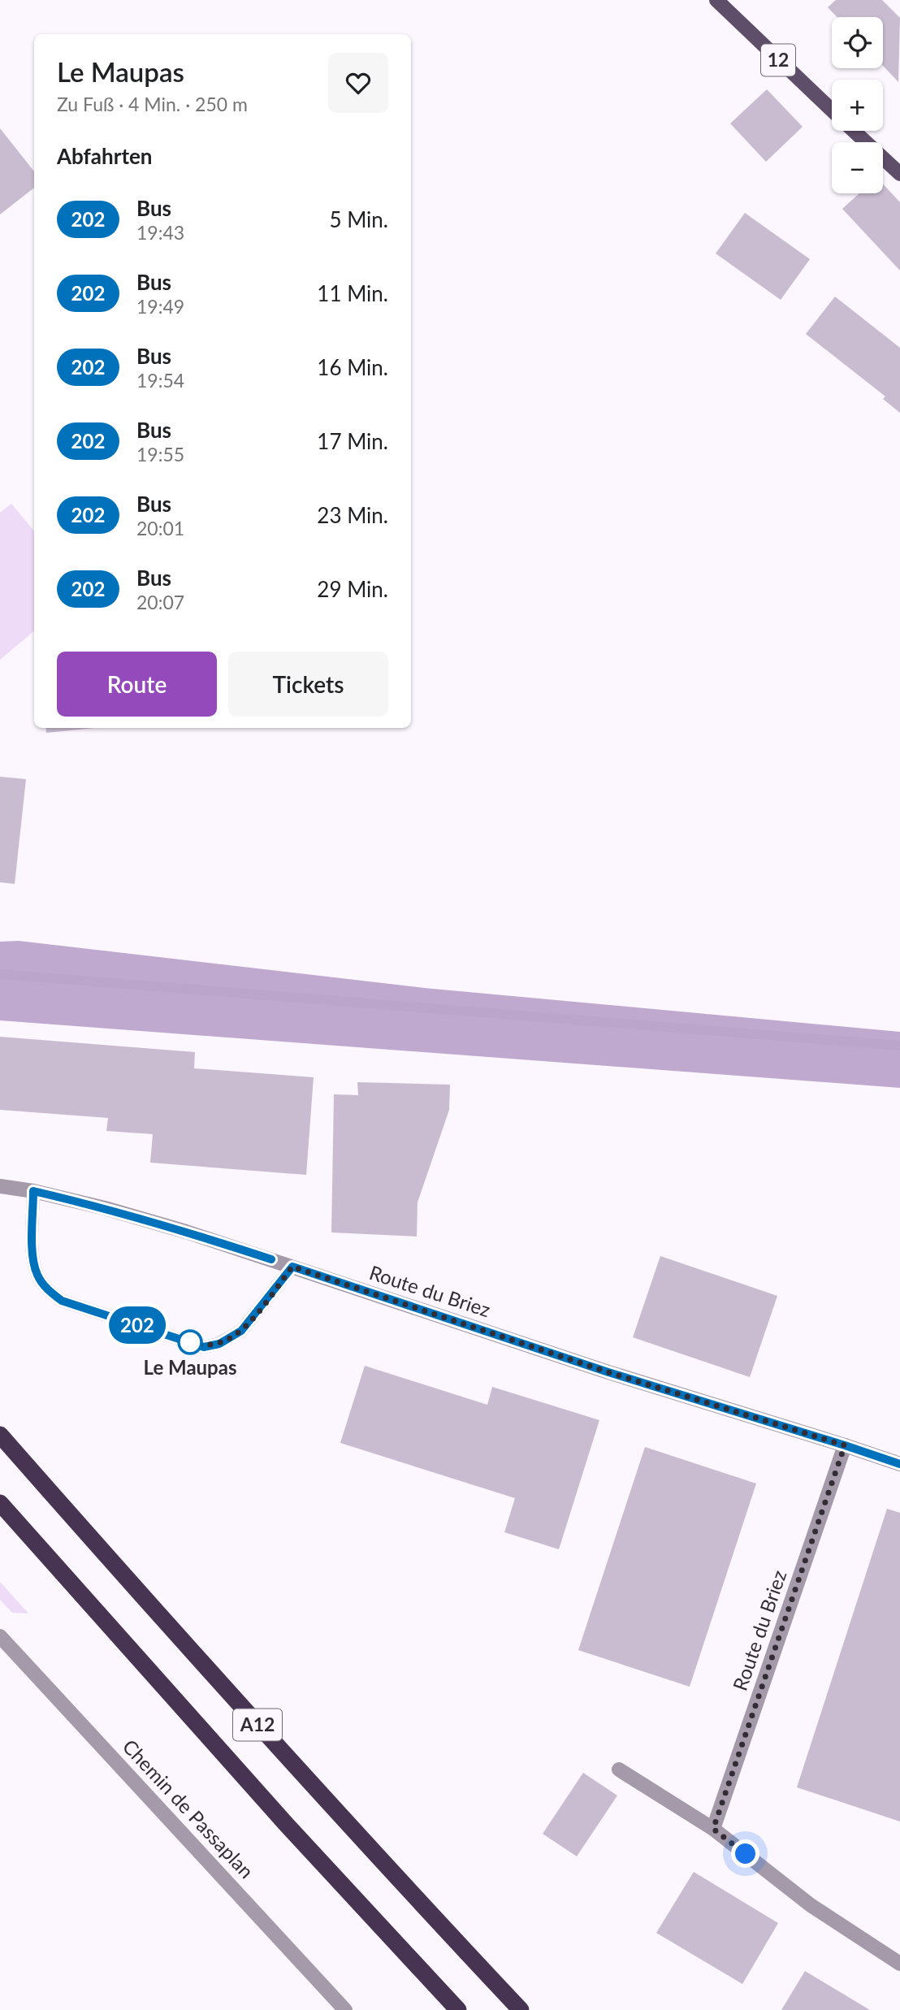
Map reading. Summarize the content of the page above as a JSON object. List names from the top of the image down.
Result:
{
  "streets": {
    "highway": ["A12"],
    "main road": ["12"],
    "street": ["Route du Briez", "Chemin de Passaplan"]
  },
  "places": ["Le Maupas"],
  "lines": ["bus line 202"],
  "page": {
    "on_map": "202",
    "map_buttons": ["+", "−"],
    "heading": [
      ["Le Maupas", "Zu Fuß · 4 Min. · 250 m"],
      "Abfahrten"
    ],
    "list": [
      {
        "mark": "202",
        "name": "Bus",
        "note": "19:43",
        "value": "5 Min."
      },
      {
        "mark": "202",
        "name": "Bus",
        "note": "19:49",
        "value": "11 Min."
      },
      {
        "mark": "202",
        "name": "Bus",
        "note": "19:54",
        "value": "16 Min."
      },
      {
        "mark": "202",
        "name": "Bus",
        "note": "19:55",
        "value": "17 Min."
      },
      {
        "mark": "202",
        "name": "Bus",
        "note": "20:01",
        "value": "23 Min."
      },
      {
        "mark": "202",
        "name": "Bus",
        "note": "20:07",
        "value": "29 Min."
      }
    ],
    "buttons": ["Route", "Tickets"]
  }
}
